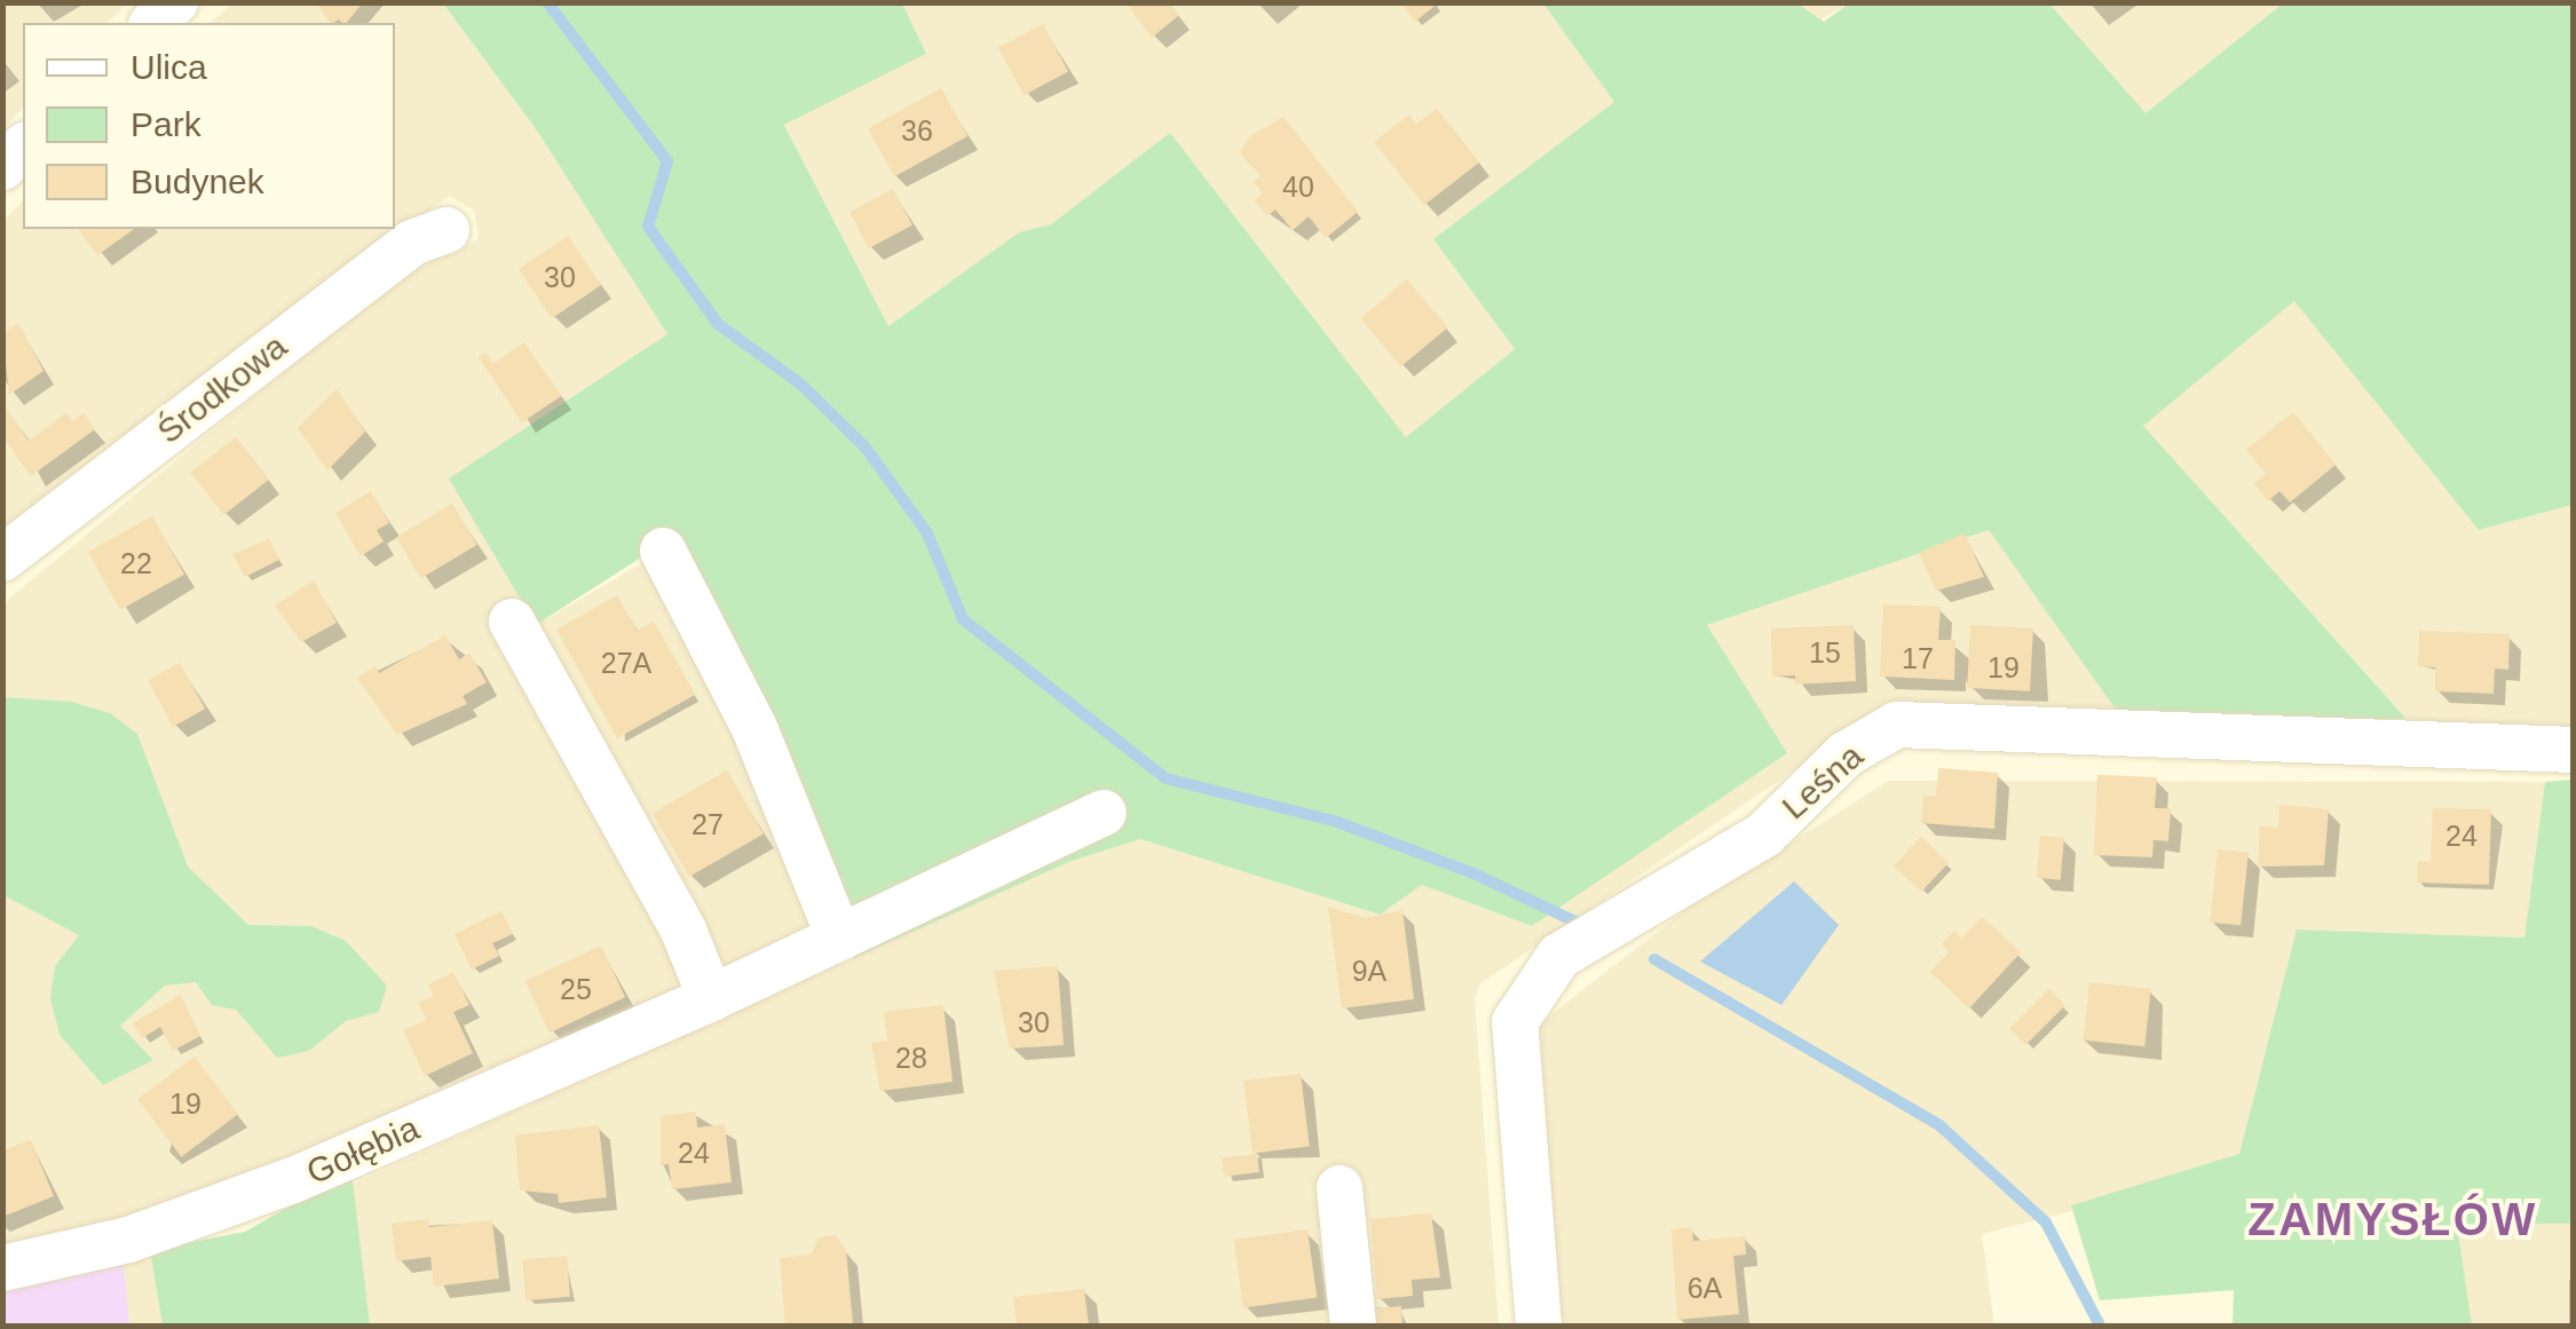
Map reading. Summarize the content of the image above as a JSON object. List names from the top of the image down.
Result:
{
  "streets": {
    "street": ["Środkowa", "Leśna", "Gołębia"]
  },
  "districts": ["ZAMYSŁÓW"],
  "house_numbers": [
    "36",
    "40",
    "30",
    "22",
    "15",
    "17",
    "27A",
    "19",
    "27",
    "24",
    "9A",
    "25",
    "30",
    "28",
    "19",
    "24",
    "6A"
  ],
  "legend": ["Ulica", "Park", "Budynek"]
}
